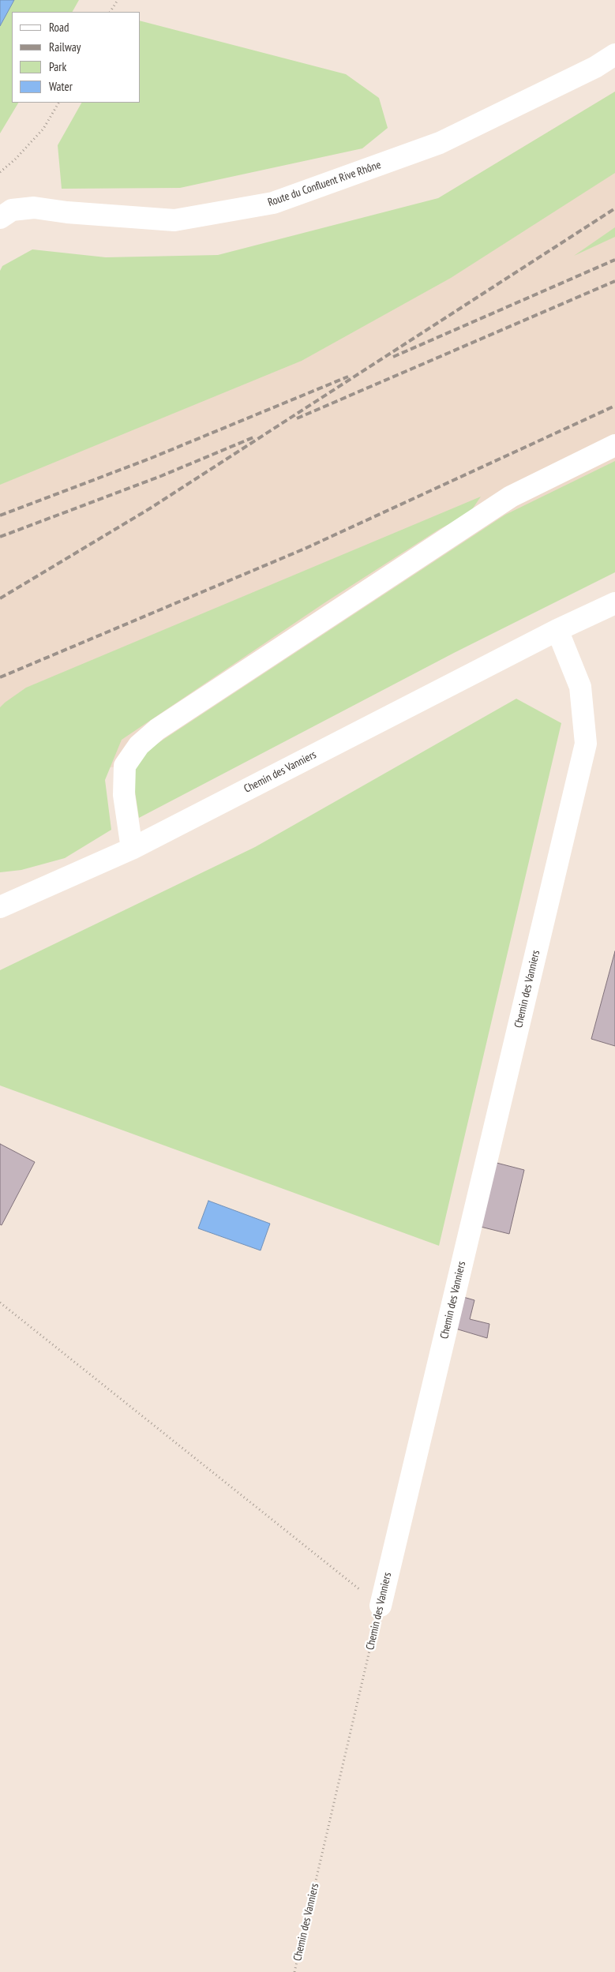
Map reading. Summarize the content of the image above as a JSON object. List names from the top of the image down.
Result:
{
  "streets": {
    "street": ["Route du Confluent Rive Rhône", "Chemin des Vanniers"]
  },
  "legend": [
    "Road",
    "Railway",
    "Park",
    "Water"
  ]
}
